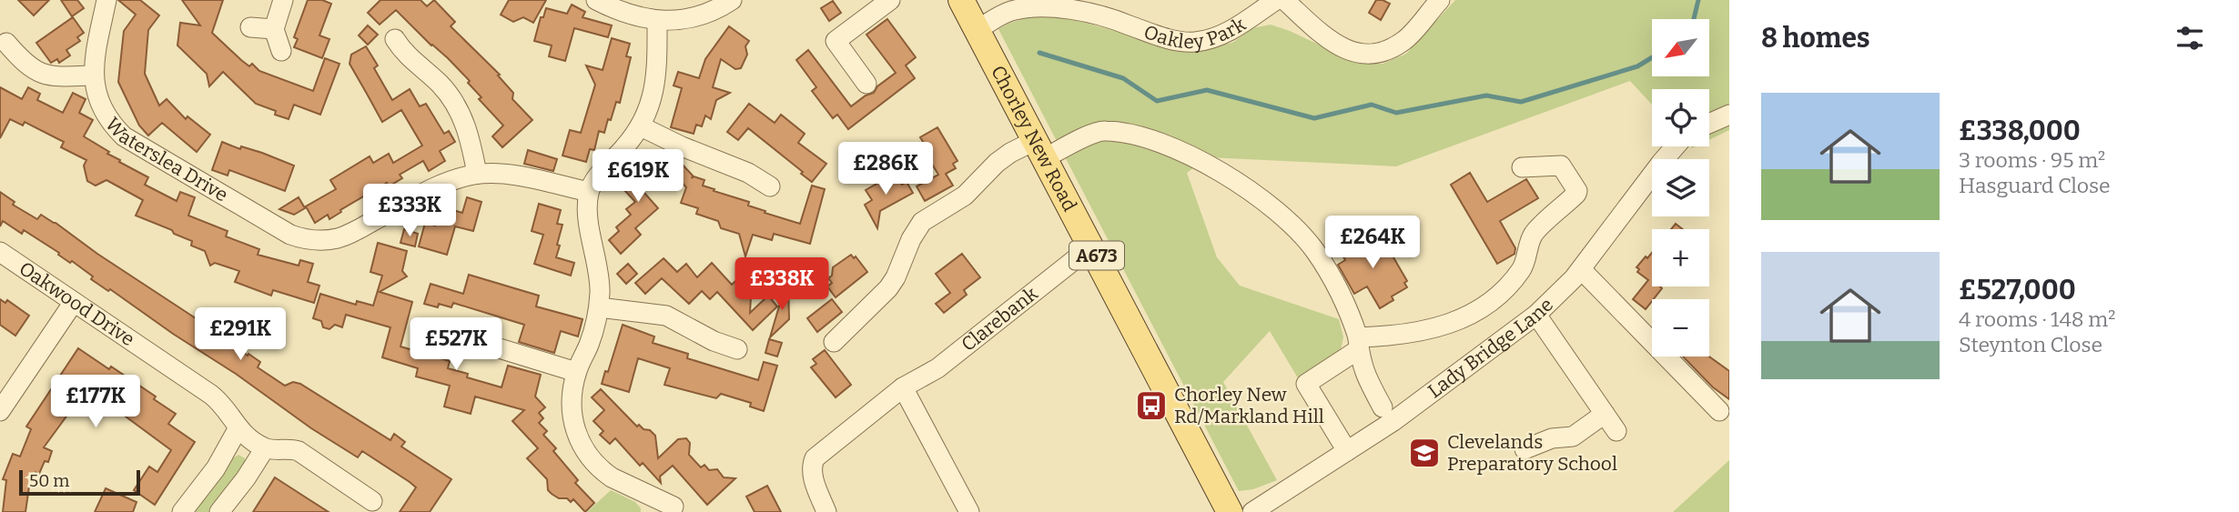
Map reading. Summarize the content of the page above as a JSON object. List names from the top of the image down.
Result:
{
  "streets": {
    "main road": ["Chorley New Road", "A673"],
    "street": [
      "Oakley Park",
      "Waterslea Drive",
      "Oakwood Drive",
      "Clarebank",
      "Lady Bridge Lane"
    ]
  },
  "crossings": [
    ["Oakley Park", "Chorley New Road"],
    ["Chorley New Road", "Clarebank"]
  ],
  "places": {
    "bus stop": ["Chorley New Rd/Markland Hill"],
    "school or university": ["Clevelands Preparatory School"]
  },
  "scale_bar": "50 m",
  "north": "bottom left",
  "page": {
    "heading": "8 homes",
    "map_buttons": ["+", "−"],
    "list": [
      {
        "name": "£338,000",
        "note": "3 rooms · 95 m² · Hasguard Close"
      },
      {
        "name": "£527,000",
        "note": "4 rooms · 148 m² · Steynton Close"
      }
    ],
    "price": [
      "£286K",
      "£619K",
      "£333K",
      "£264K",
      "£338K",
      "£291K",
      "£527K",
      "£177K"
    ],
    "scale": "50 m"
  }
}
